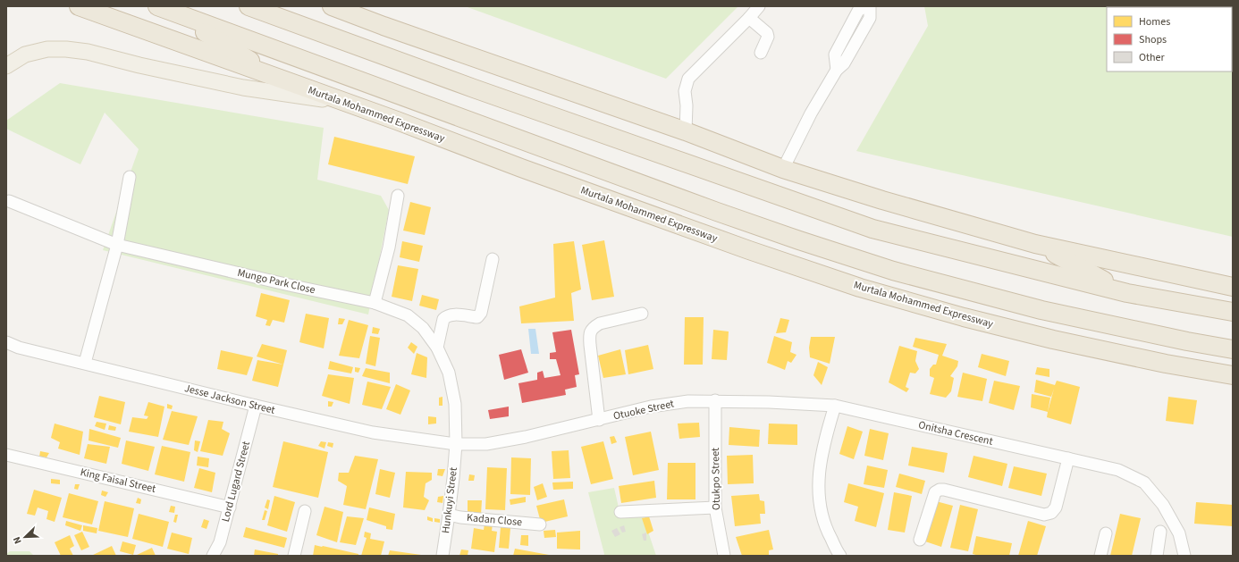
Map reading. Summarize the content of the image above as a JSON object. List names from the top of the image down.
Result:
{
  "streets": {
    "highway": ["Murtala Mohammed Expressway"],
    "street": [
      "Mungo Park Close",
      "Jesse Jackson Street",
      "Otuoke Street",
      "Onitsha Crescent",
      "Otukpo Street",
      "King Faisal Street",
      "Lord Lugard Street",
      "Hunkuyi Street",
      "Kadan Close"
    ]
  },
  "crossings": [
    ["Mungo Park Close", "Jesse Jackson Street"],
    ["Mungo Park Close", "Otuoke Street"],
    ["Mungo Park Close", "Hunkuyi Street"],
    ["Jesse Jackson Street", "Otuoke Street"],
    ["Jesse Jackson Street", "Lord Lugard Street"],
    ["Jesse Jackson Street", "Hunkuyi Street"],
    ["Otuoke Street", "Onitsha Crescent"],
    ["Otuoke Street", "Otukpo Street"],
    ["Otuoke Street", "Hunkuyi Street"],
    ["King Faisal Street", "Lord Lugard Street"],
    ["Hunkuyi Street", "Kadan Close"]
  ],
  "legend": ["Homes", "Shops", "Other"],
  "north": "bottom left"
}
